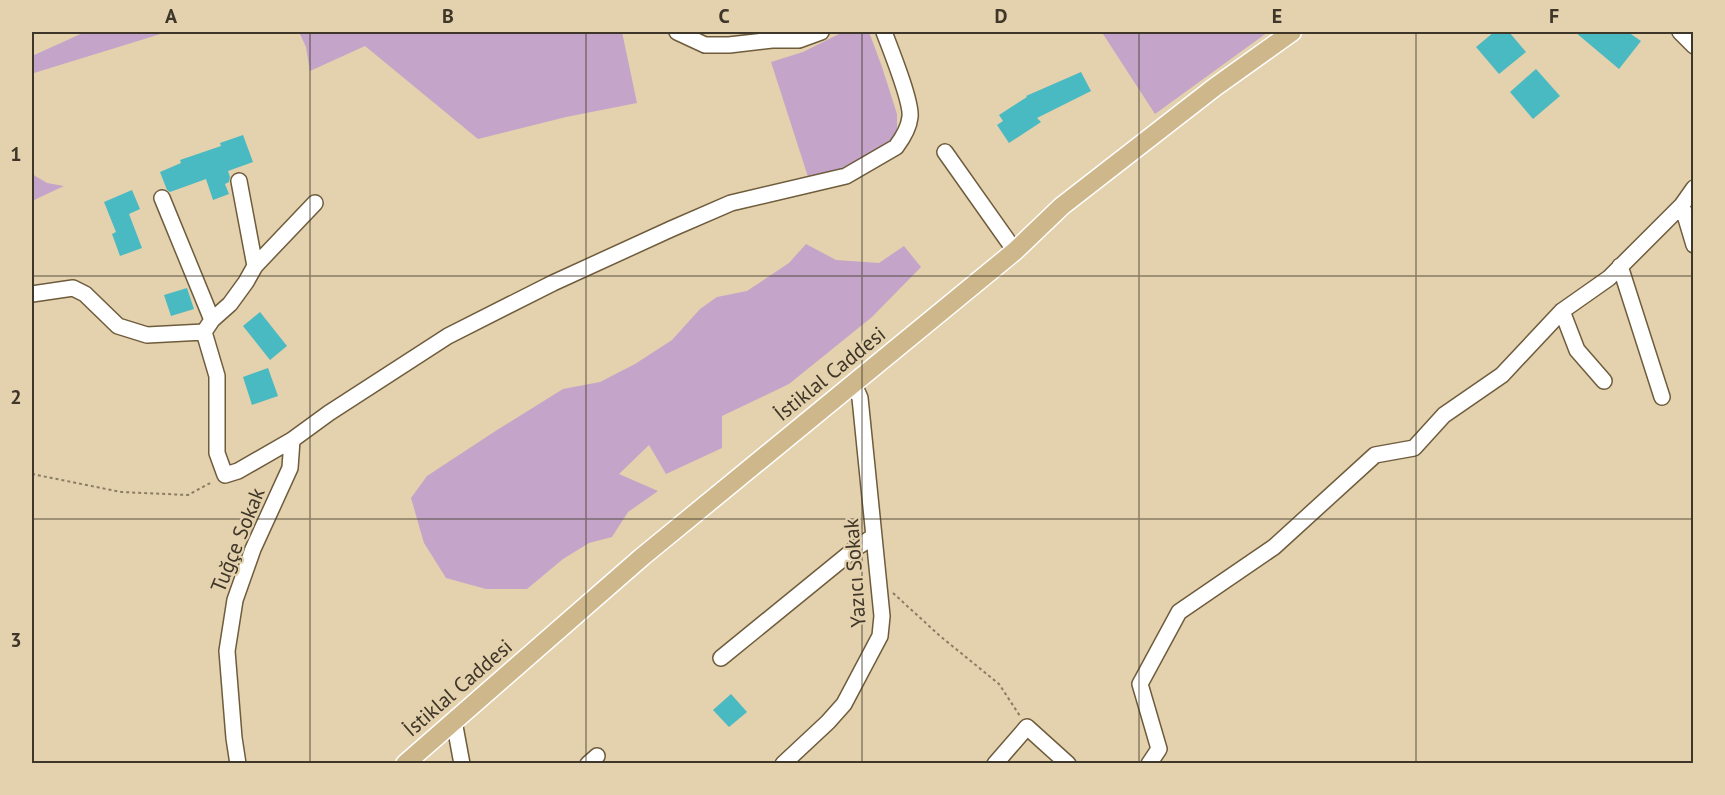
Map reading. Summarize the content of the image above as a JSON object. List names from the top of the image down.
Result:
{
  "streets": {
    "main road": ["İstiklal Caddesi"],
    "street": ["Tuğçe Sokak", "Yazıcı Sokak"]
  },
  "crossings": [
    ["İstiklal Caddesi", "Yazıcı Sokak"]
  ],
  "grid": {
    "columns": [
      "A",
      "B",
      "C",
      "D",
      "E",
      "F"
    ],
    "rows": ["1", "2", "3"]
  }
}
